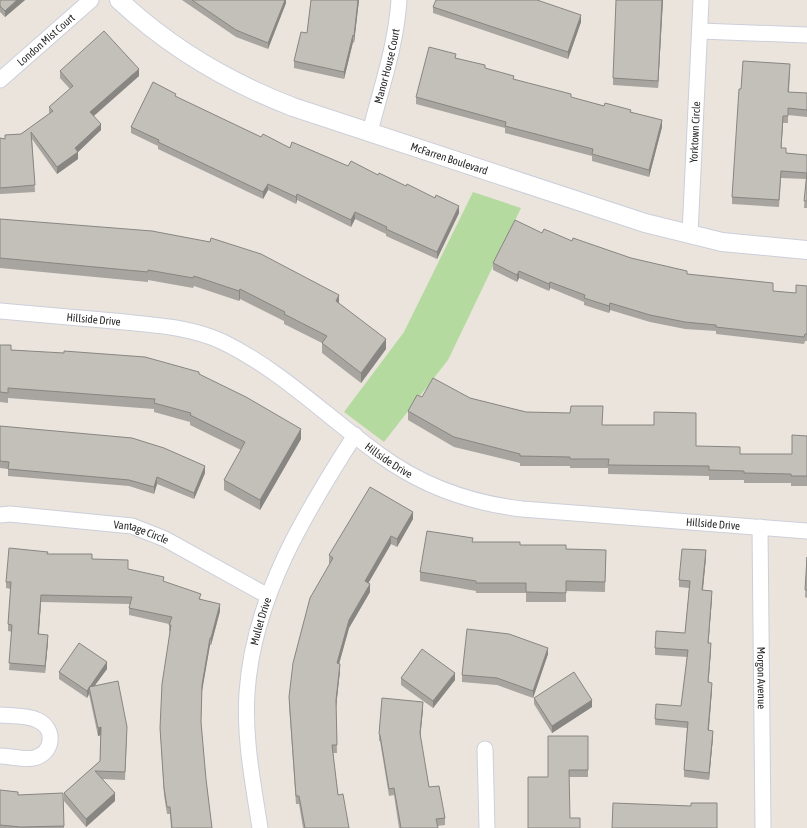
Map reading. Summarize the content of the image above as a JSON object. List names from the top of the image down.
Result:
{
  "streets": {
    "street": [
      "London Mist Court",
      "Manor House Court",
      "Yorktown Circle",
      "McFarren Boulevard",
      "Hillside Drive",
      "Vantage Circle",
      "Mullet Drive",
      "Morgon Avenue"
    ]
  },
  "crossings": [
    ["Manor House Court", "McFarren Boulevard"],
    ["Yorktown Circle", "McFarren Boulevard"],
    ["Hillside Drive", "Mullet Drive"],
    ["Hillside Drive", "Morgon Avenue"],
    ["Vantage Circle", "Mullet Drive"]
  ]
}
